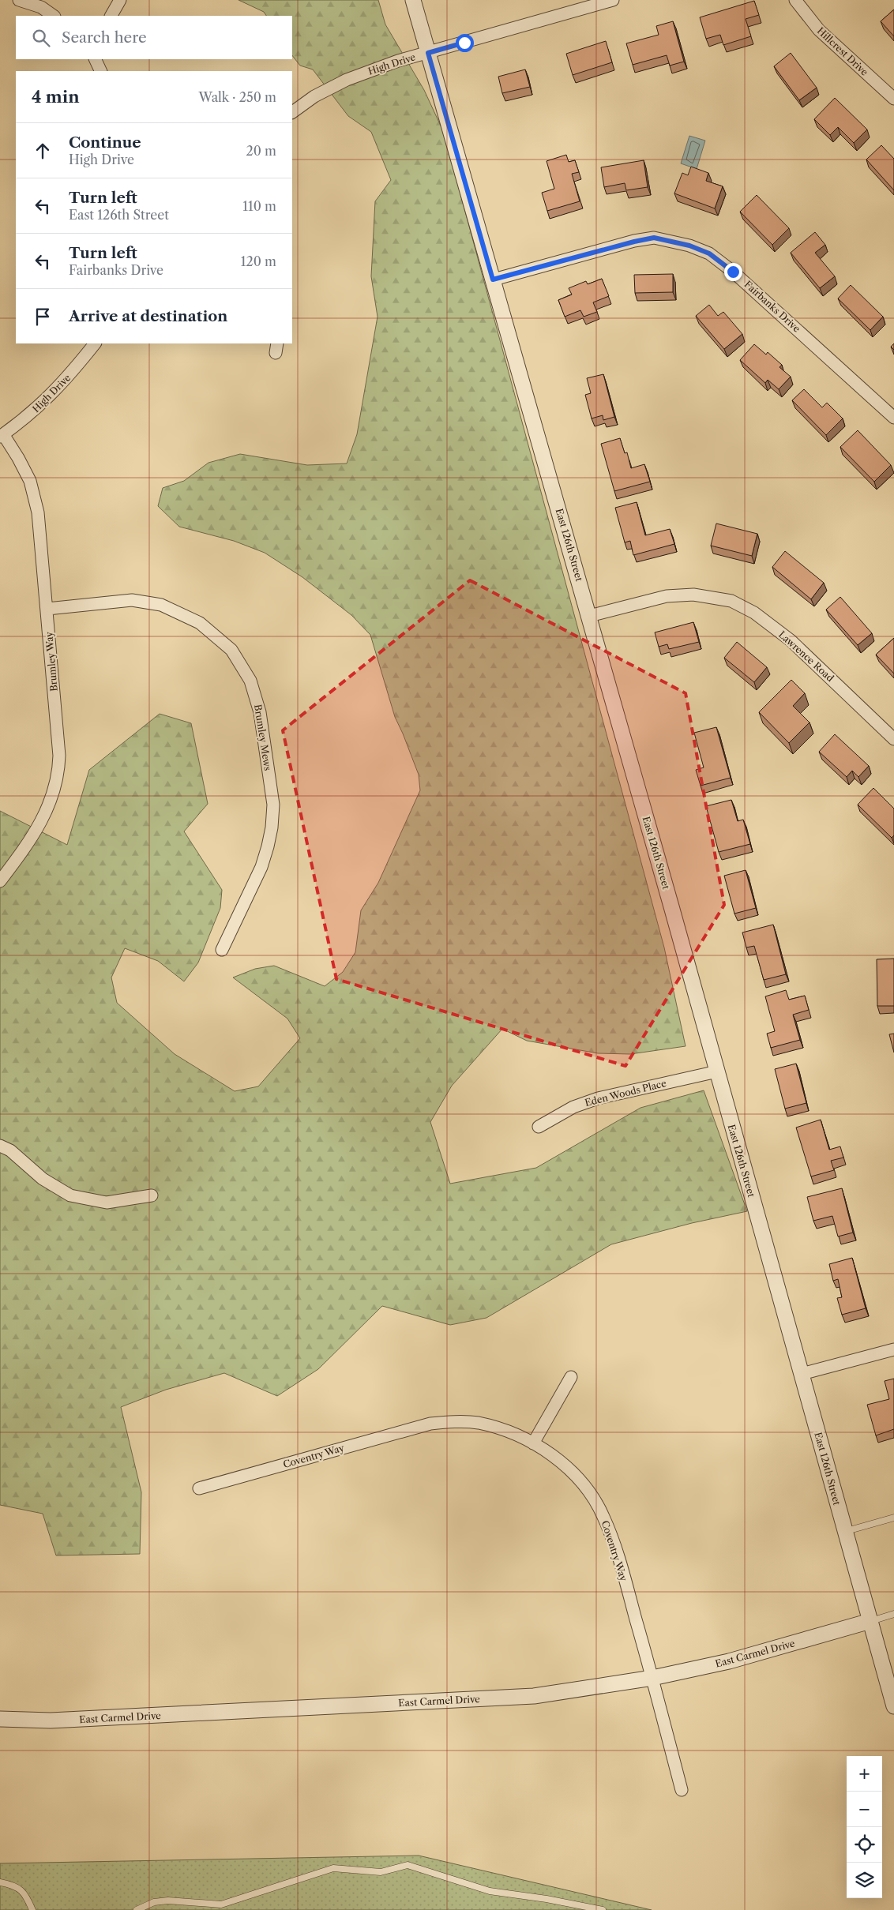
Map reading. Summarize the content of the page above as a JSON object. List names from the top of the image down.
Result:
{
  "streets": {
    "street": [
      "Hillcrest Drive",
      "High Drive",
      "Fairbanks Drive",
      "East 126th Street",
      "Lawrence Road",
      "Brumley Way",
      "Brumley Mews",
      "Eden Woods Place",
      "Coventry Way",
      "East Carmel Drive"
    ]
  },
  "crossings": [
    ["High Drive", "East 126th Street"],
    ["High Drive", "Brumley Way"],
    ["Fairbanks Drive", "East 126th Street"],
    ["East 126th Street", "Lawrence Road"],
    ["East 126th Street", "Eden Woods Place"],
    ["East 126th Street", "East Carmel Drive"],
    ["Brumley Way", "Brumley Mews"],
    ["Coventry Way", "East Carmel Drive"]
  ],
  "page": {
    "search": "Search here",
    "heading": ["4 min", "Walk · 250 m"],
    "list": [
      ["Continue", "High Drive", "20 m"],
      ["Turn left", "East 126th Street", "110 m"],
      ["Turn left", "Fairbanks Drive", "120 m"],
      "Arrive at destination"
    ],
    "map_buttons": ["+", "−"]
  }
}
